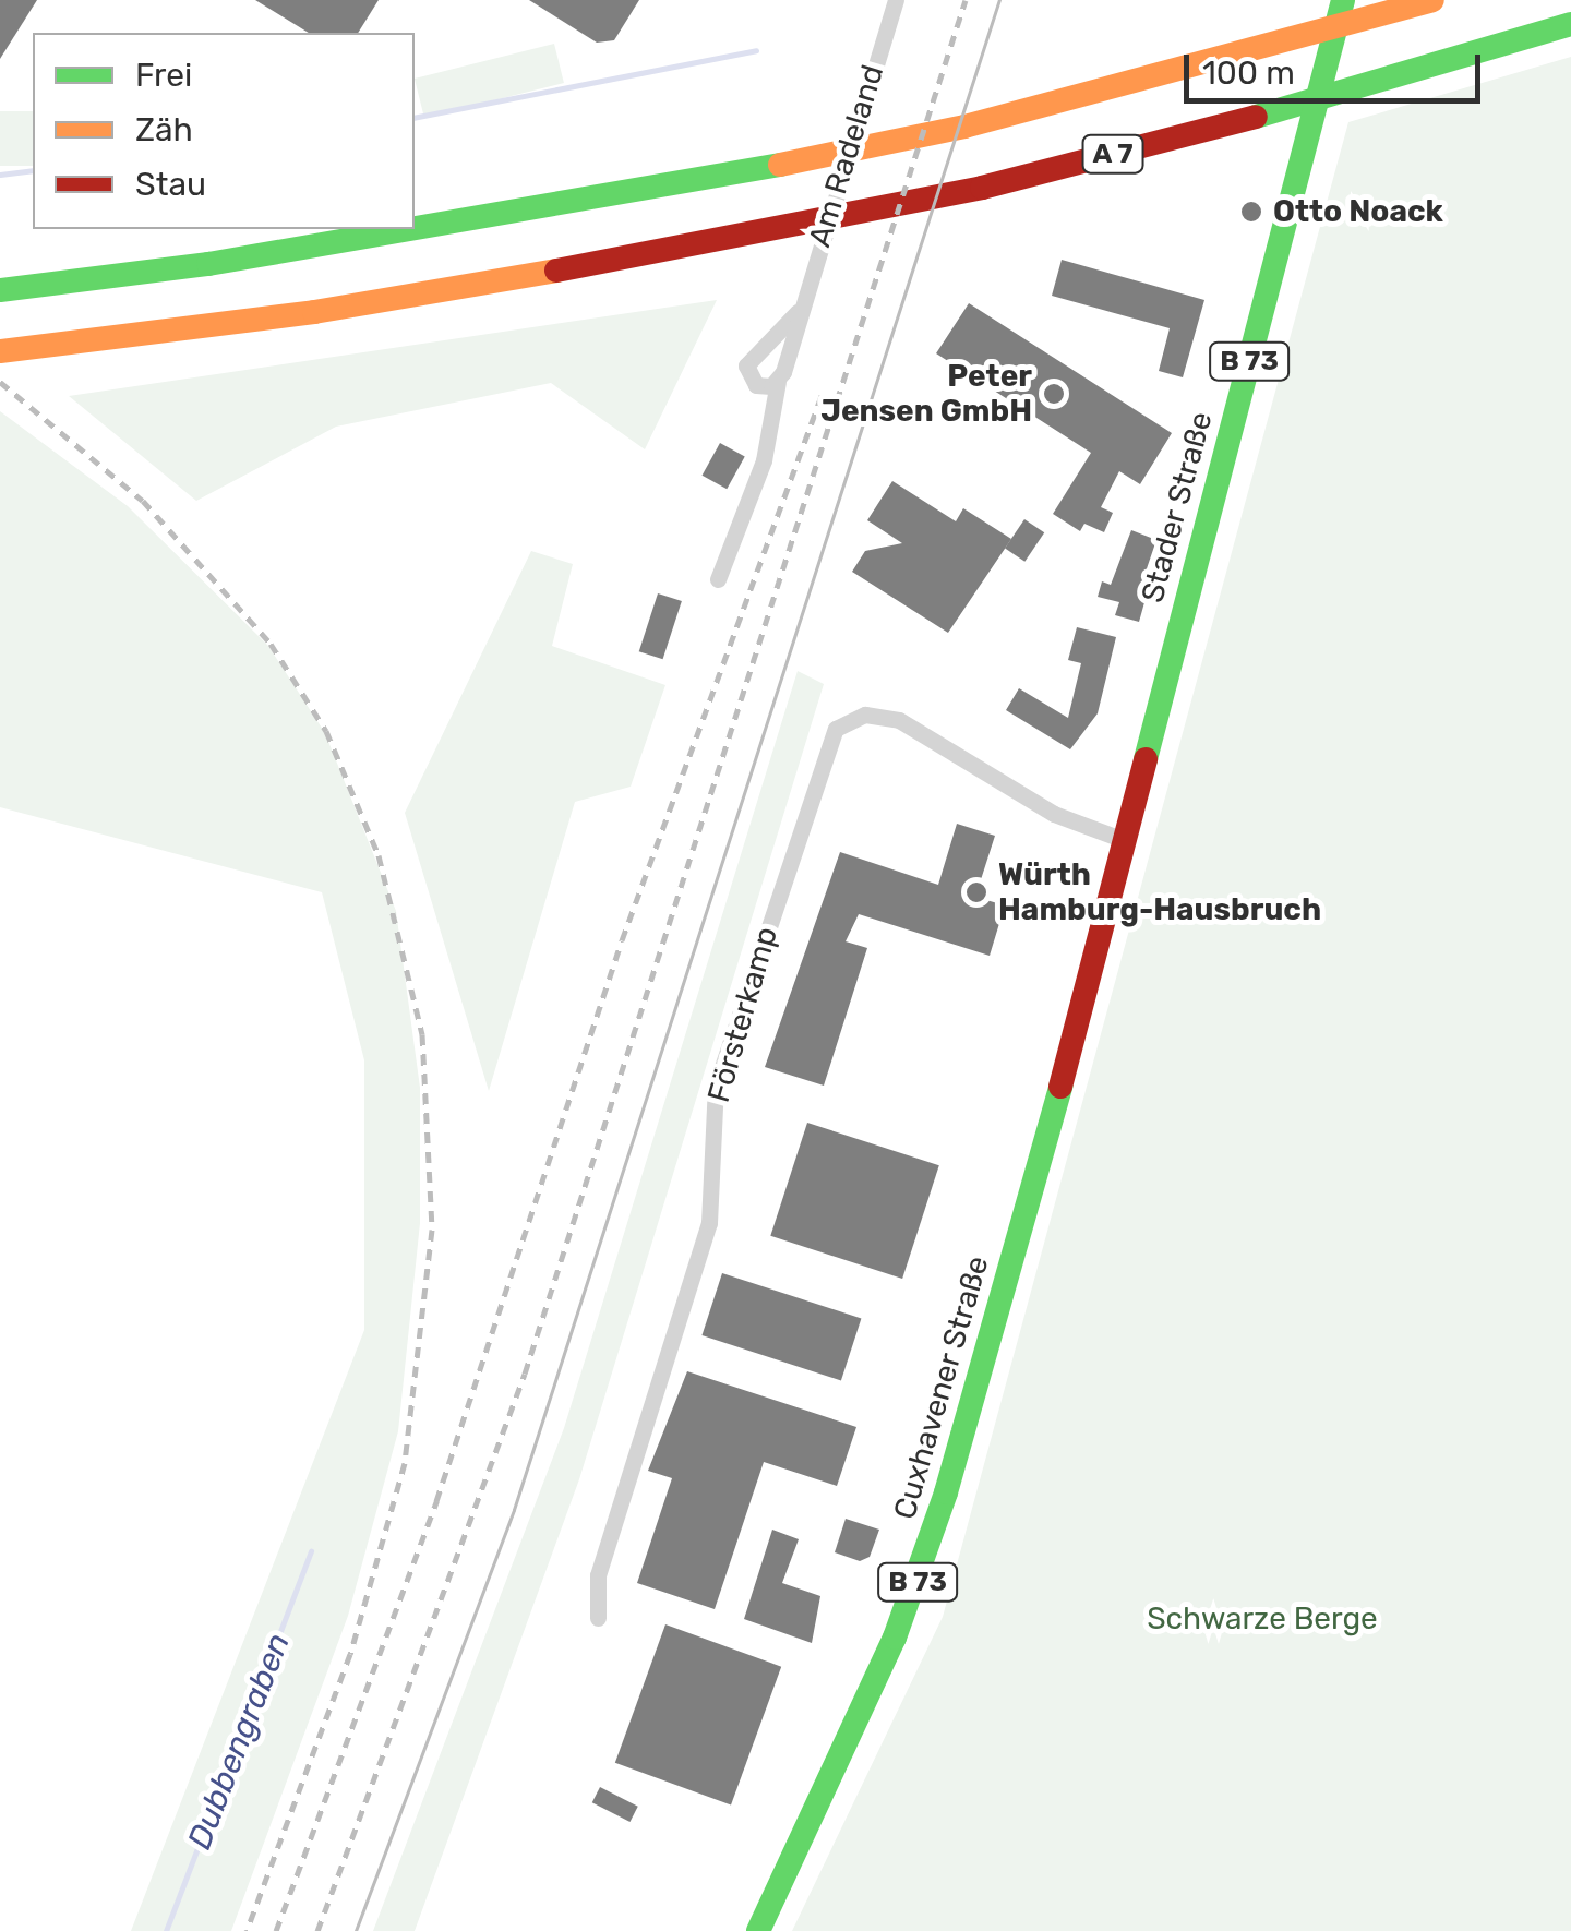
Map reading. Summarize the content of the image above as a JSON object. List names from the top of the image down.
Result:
{
  "streets": {
    "main road": [
      "A 7",
      "B 73",
      "Stader Straße",
      "Cuxhavener Straße"
    ],
    "street": ["Am Radeland", "Försterkamp"]
  },
  "crossings": [
    ["Stader Straße", "Försterkamp"],
    ["Stader Straße", "Cuxhavener Straße"],
    ["Försterkamp", "Cuxhavener Straße"]
  ],
  "water": ["Dubbengraben"],
  "parks": ["Schwarze Berge"],
  "places": ["Otto Noack", "Peter Jensen GmbH", "Würth Hamburg-Hausbruch"],
  "legend": ["Frei", "Zäh", "Stau"],
  "scale_bar": "100 m"
}
